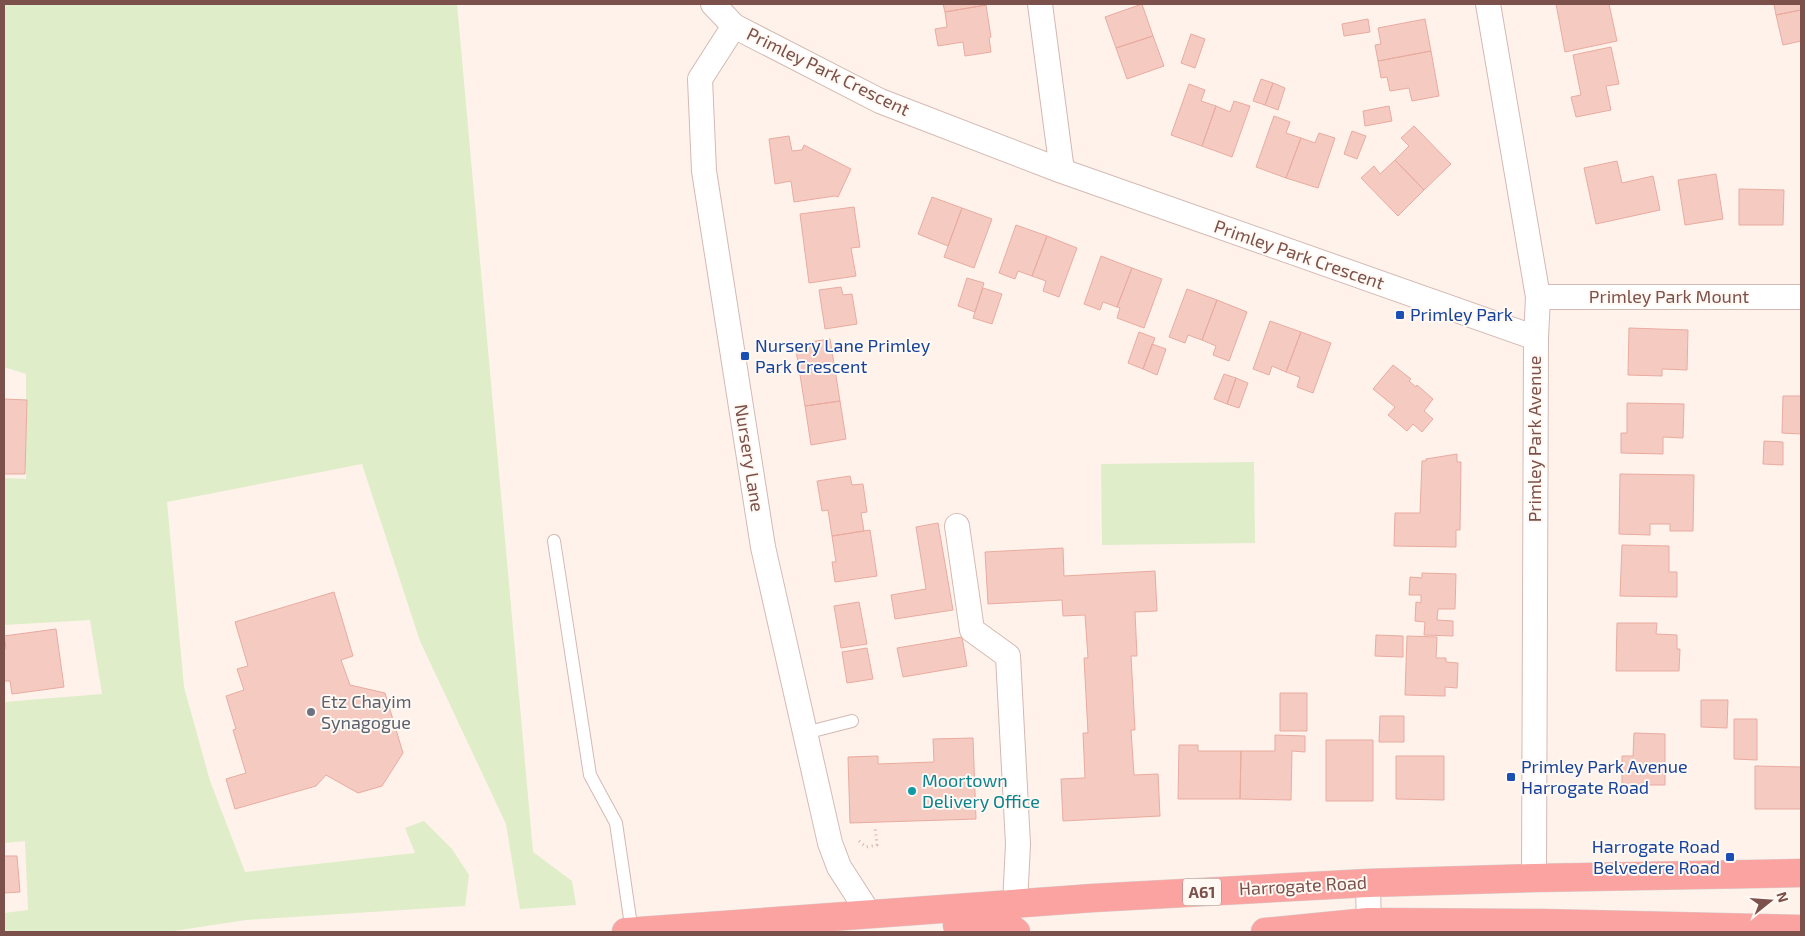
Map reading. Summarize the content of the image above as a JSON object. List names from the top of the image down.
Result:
{
  "streets": {
    "highway": ["Harrogate Road", "A61"],
    "street": [
      "Primley Park Crescent",
      "Primley Park Mount",
      "Primley Park Avenue",
      "Nursery Lane"
    ]
  },
  "crossings": [
    ["Primley Park Crescent", "Primley Park Avenue"],
    ["Primley Park Crescent", "Nursery Lane"],
    ["Primley Park Mount", "Primley Park Avenue"],
    ["Primley Park Avenue", "Harrogate Road"],
    ["Nursery Lane", "Harrogate Road"]
  ],
  "places": {
    "transit": [
      "Primley Park",
      "Nursery Lane Primley Park Crescent",
      "Primley Park Avenue Harrogate Road",
      "Harrogate Road Belvedere Road"
    ],
    "other": ["Etz Chayim Synagogue", "Moortown Delivery Office"]
  },
  "north": "right"
}
